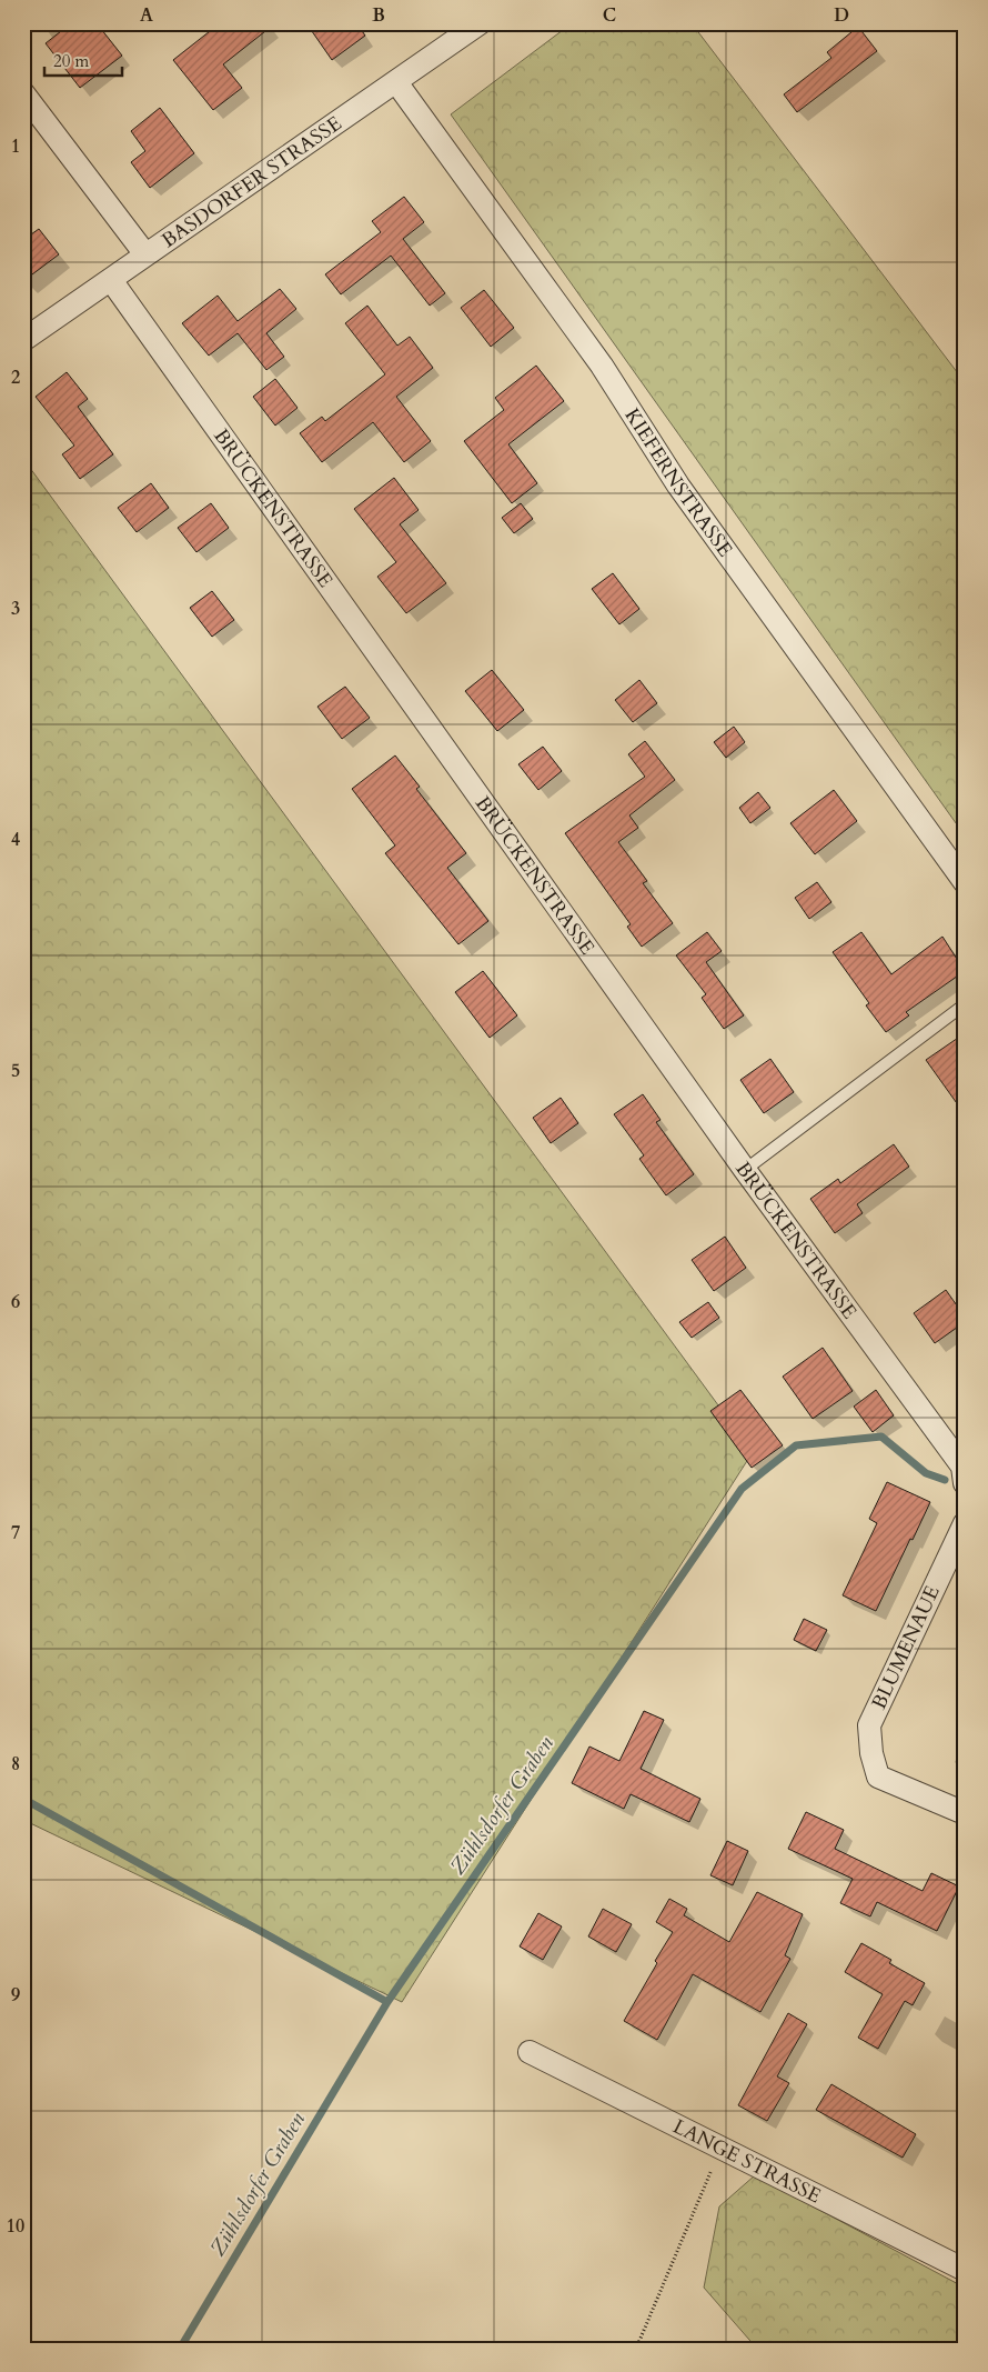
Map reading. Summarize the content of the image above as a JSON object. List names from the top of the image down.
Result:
{
  "streets": {
    "street": [
      "BASDORFER STRASSE",
      "KIEFERNSTRASSE",
      "BRÜCKENSTRASSE",
      "BLUMENAUE",
      "LANGE STRASSE"
    ]
  },
  "crossings": [
    ["BASDORFER STRASSE", "KIEFERNSTRASSE"],
    ["BASDORFER STRASSE", "BRÜCKENSTRASSE"]
  ],
  "water": ["Zühlsdorfer Graben"],
  "scale_bar": "20 m",
  "grid": {
    "columns": [
      "A",
      "B",
      "C",
      "D"
    ],
    "rows": [
      "1",
      "2",
      "3",
      "4",
      "5",
      "6",
      "7",
      "8",
      "9",
      "10"
    ]
  }
}
